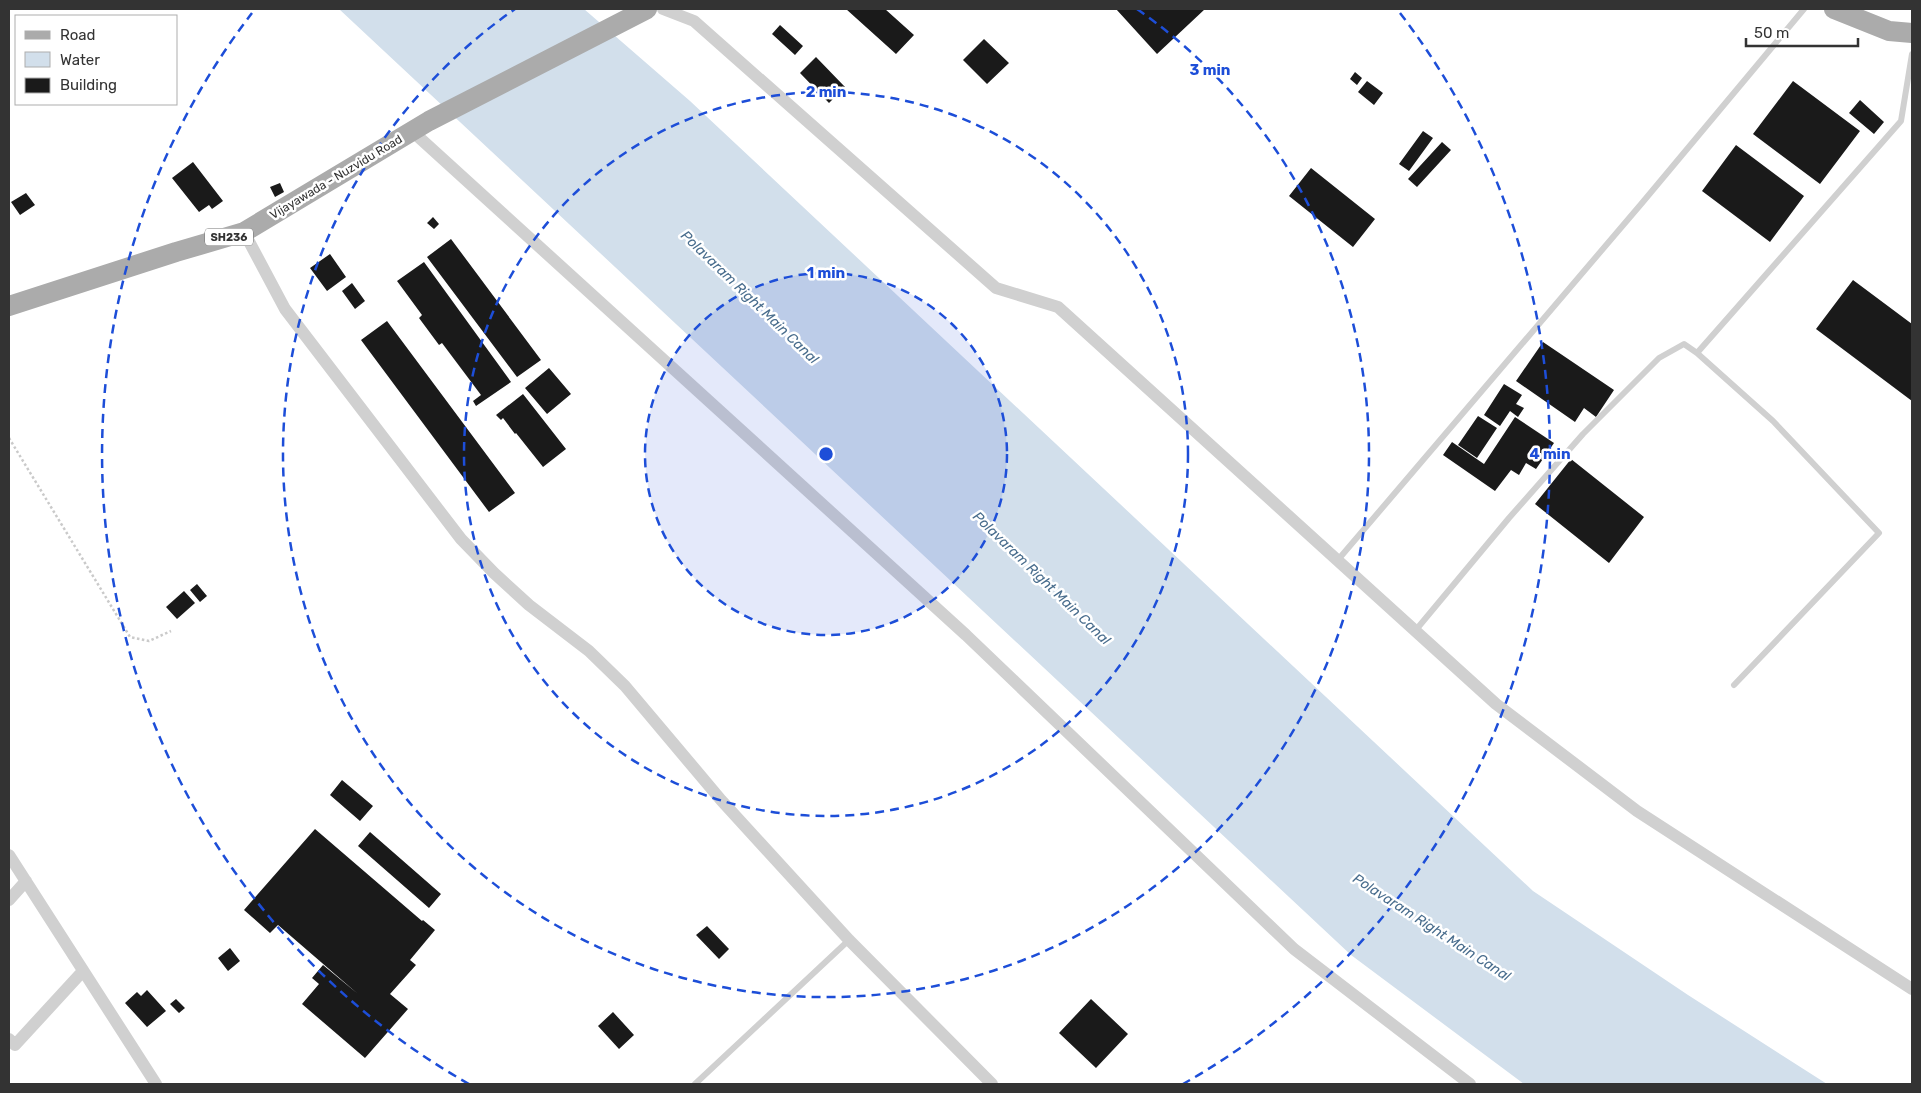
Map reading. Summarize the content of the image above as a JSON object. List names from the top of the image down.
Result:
{
  "streets": {
    "main road": ["Vijayawada - Nuzvidu Road", "SH236"]
  },
  "water": ["Polavaram Right Main Canal"],
  "legend": ["Road", "Water", "Building"],
  "scale_bar": "50 m",
  "rings": [
    "3 min",
    "2 min",
    "1 min",
    "4 min"
  ]
}
